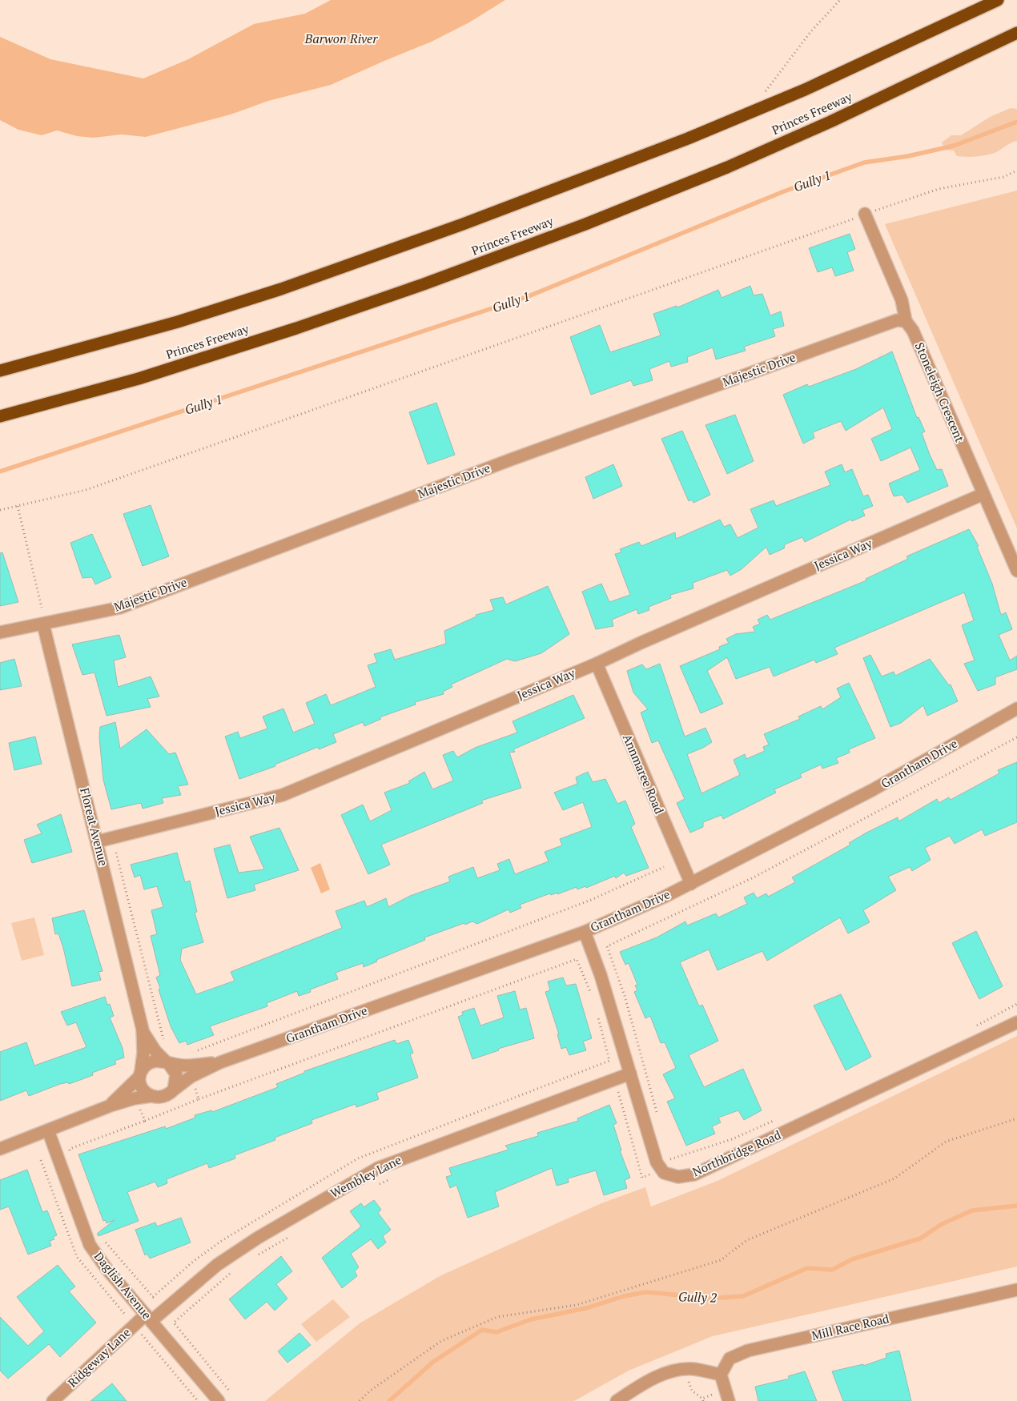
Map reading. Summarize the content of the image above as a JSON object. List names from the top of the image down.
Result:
{
  "streets": {
    "highway": ["Princes Freeway"],
    "street": [
      "Majestic Drive",
      "Stoneleigh Crescent",
      "Jessica Way",
      "Grantham Drive",
      "Annmaree Road",
      "Floreat Avenue",
      "Northbridge Road",
      "Wembley Lane",
      "Daglish Avenue",
      "Mill Race Road",
      "Ridgeway Lane"
    ]
  },
  "crossings": [
    ["Majestic Drive", "Stoneleigh Crescent"],
    ["Majestic Drive", "Floreat Avenue"],
    ["Stoneleigh Crescent", "Jessica Way"],
    ["Jessica Way", "Annmaree Road"],
    ["Jessica Way", "Floreat Avenue"],
    ["Grantham Drive", "Annmaree Road"],
    ["Grantham Drive", "Floreat Avenue"],
    ["Grantham Drive", "Daglish Avenue"],
    ["Wembley Lane", "Daglish Avenue"],
    ["Wembley Lane", "Ridgeway Lane"],
    ["Daglish Avenue", "Ridgeway Lane"]
  ],
  "water": ["Barwon River", "Gully 1", "Gully 2"]
}
